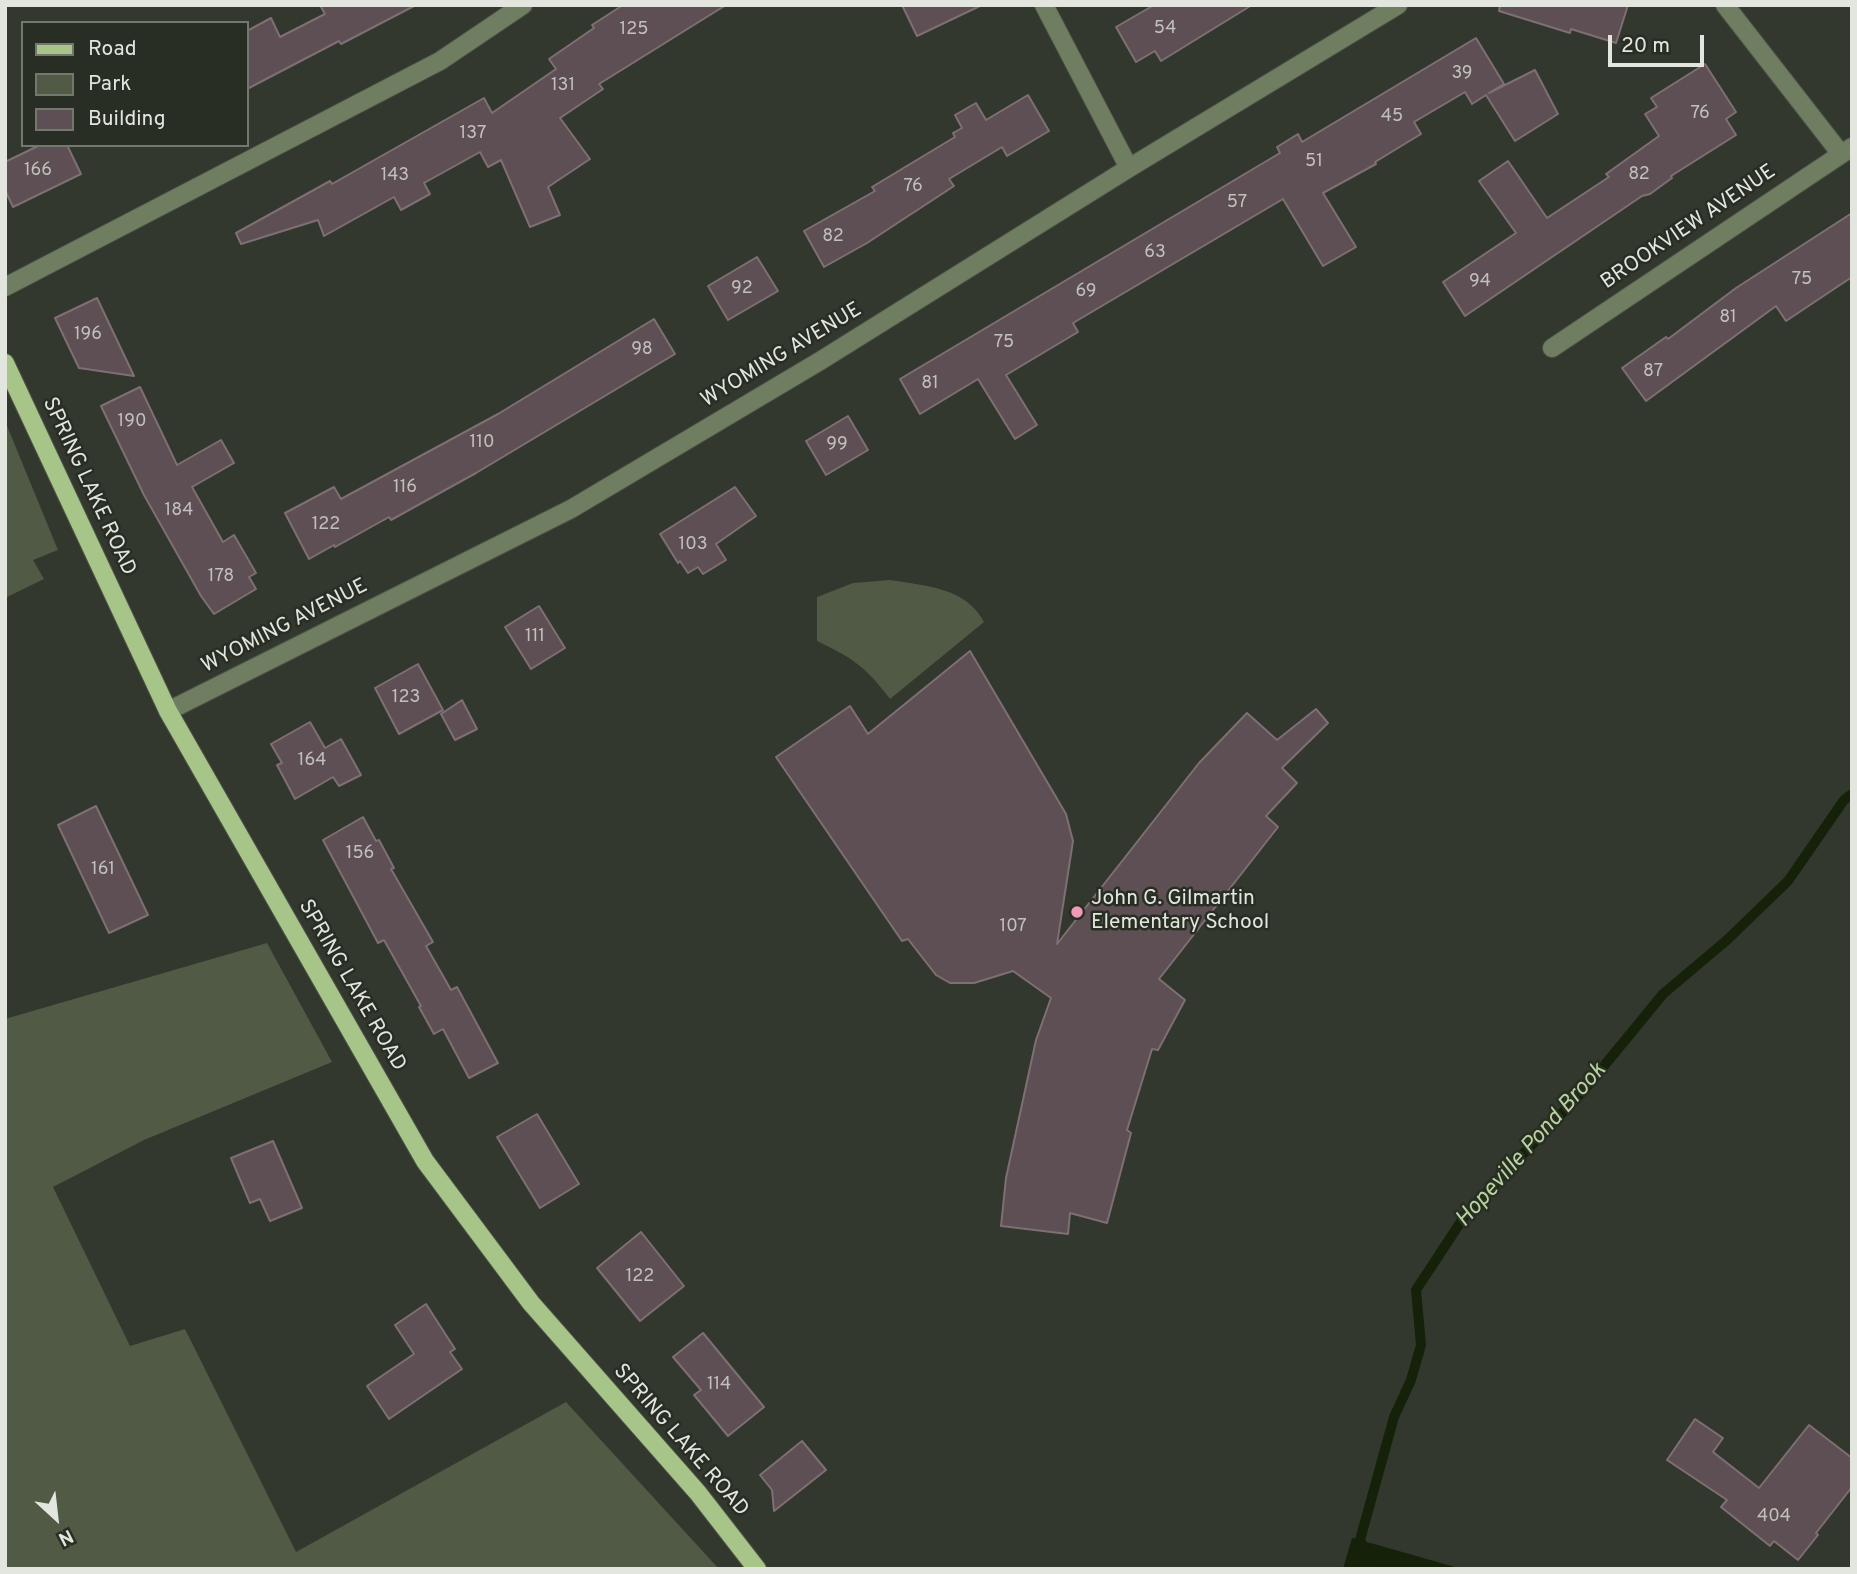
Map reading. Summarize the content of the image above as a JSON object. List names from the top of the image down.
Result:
{
  "streets": {
    "main road": ["SPRING LAKE ROAD"],
    "street": ["BROOKVIEW AVENUE", "WYOMING AVENUE"]
  },
  "crossings": [
    ["WYOMING AVENUE", "SPRING LAKE ROAD"]
  ],
  "water": ["Hopeville Pond Brook"],
  "places": ["John G. Gilmartin Elementary School"],
  "house_numbers": [
    "54",
    "125",
    "39",
    "131",
    "76",
    "45",
    "137",
    "51",
    "166",
    "82",
    "143",
    "76",
    "57",
    "82",
    "63",
    "75",
    "94",
    "92",
    "69",
    "81",
    "196",
    "75",
    "98",
    "87",
    "81",
    "190",
    "110",
    "99",
    "116",
    "184",
    "122",
    "103",
    "178",
    "111",
    "123",
    "164",
    "156",
    "161",
    "107",
    "122",
    "114",
    "404"
  ],
  "legend": ["Road", "Park", "Building"],
  "scale_bar": "20 m",
  "north": "bottom right"
}
